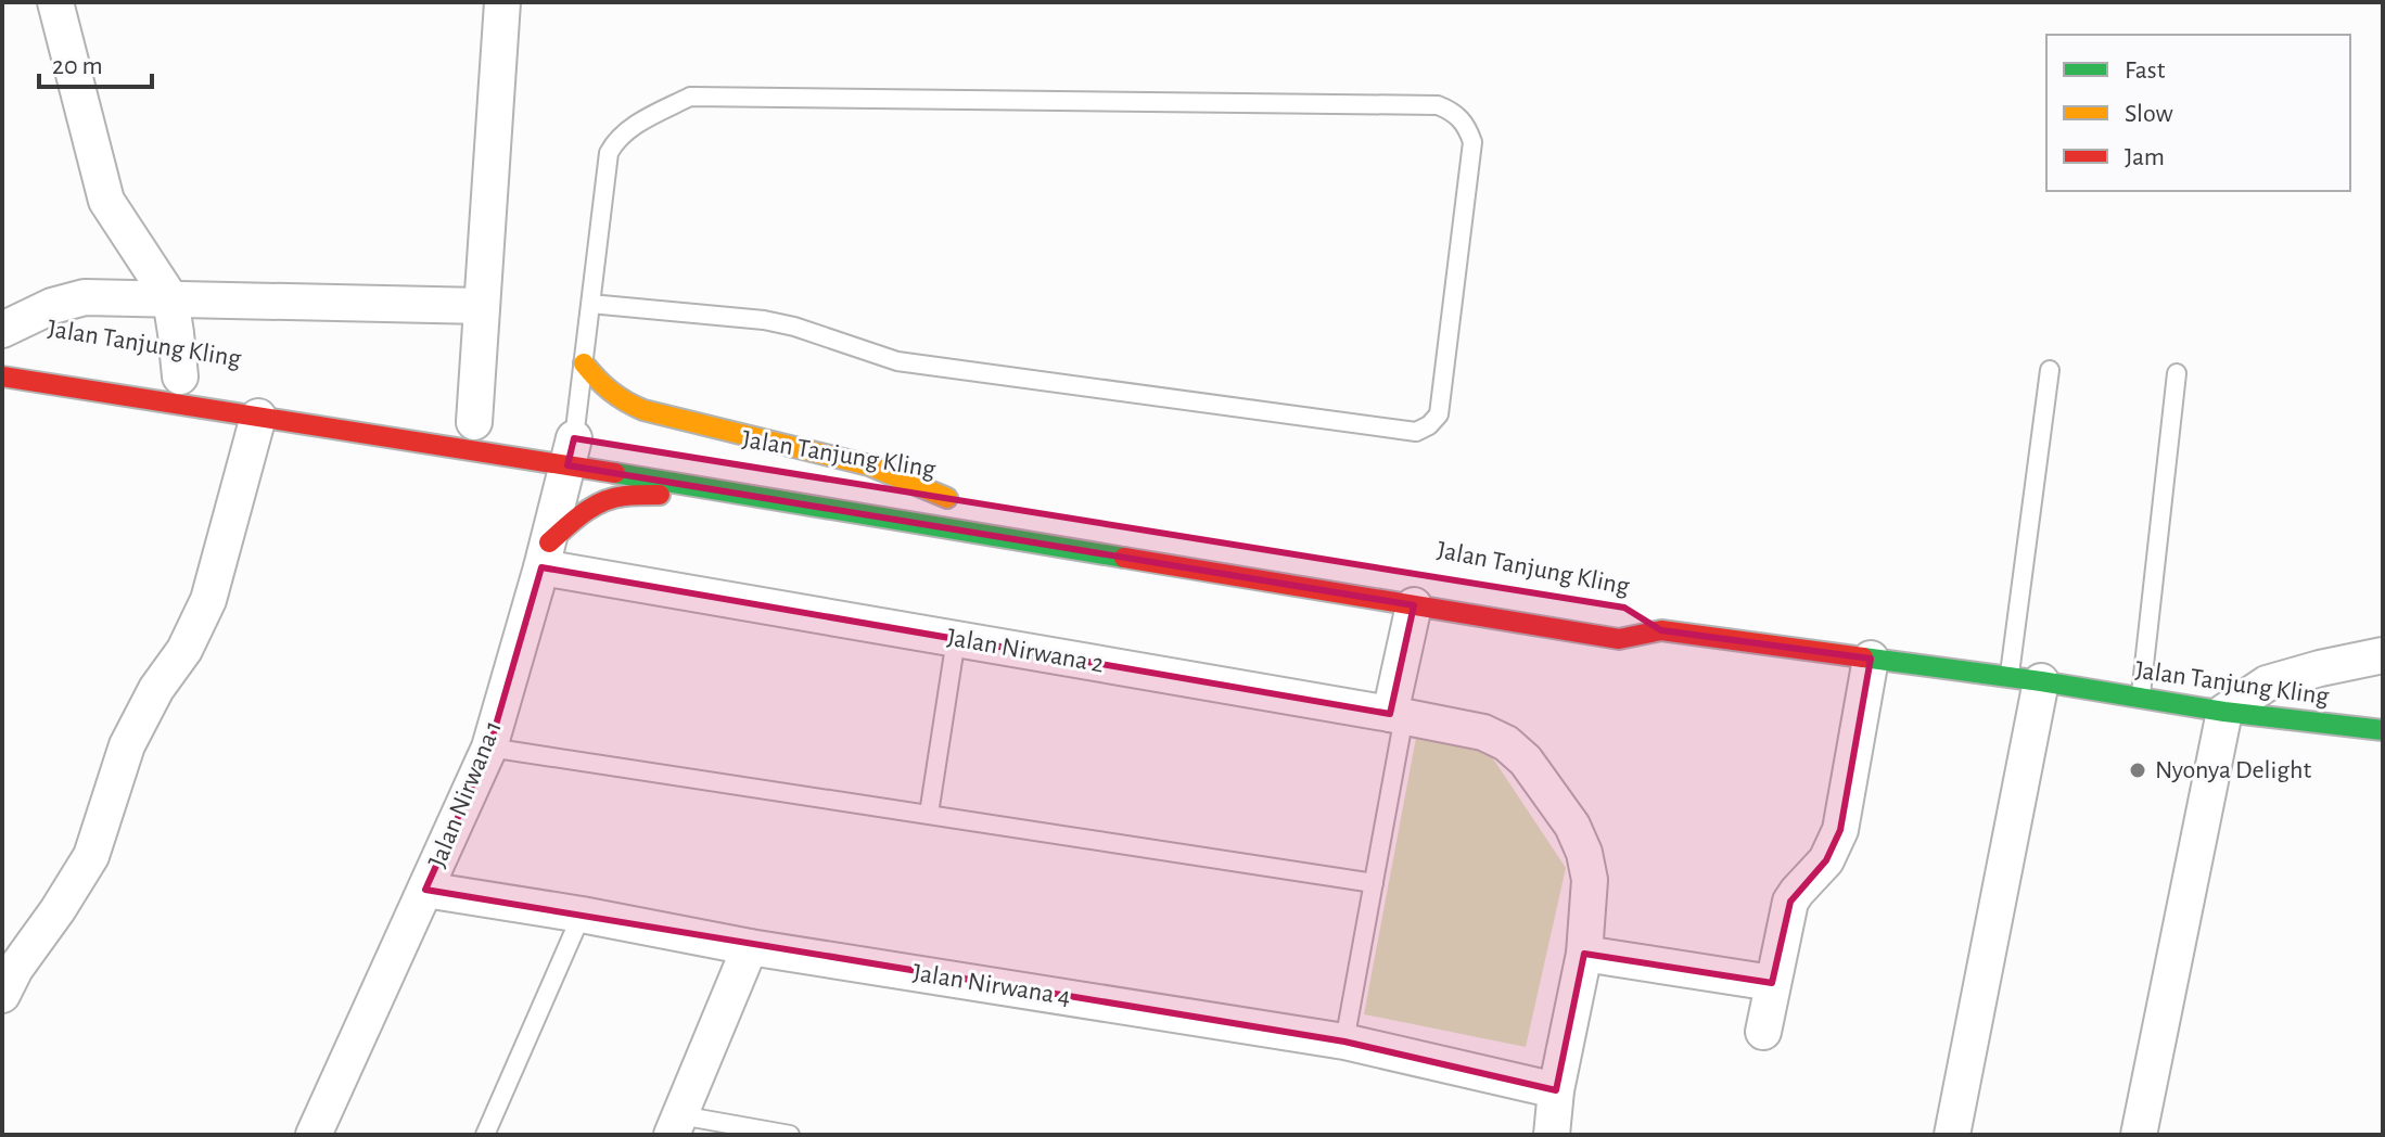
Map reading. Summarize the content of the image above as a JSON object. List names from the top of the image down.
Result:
{
  "streets": {
    "highway": ["Jalan Tanjung Kling"],
    "street": ["Jalan Nirwana 2", "Jalan Nirwana 1", "Jalan Nirwana 4"]
  },
  "crossings": [
    ["Jalan Tanjung Kling", "Jalan Nirwana 1"],
    ["Jalan Nirwana 2", "Jalan Nirwana 1"],
    ["Jalan Nirwana 1", "Jalan Nirwana 4"]
  ],
  "places": ["Nyonya Delight"],
  "legend": ["Fast", "Slow", "Jam"],
  "scale_bar": "20 m"
}
